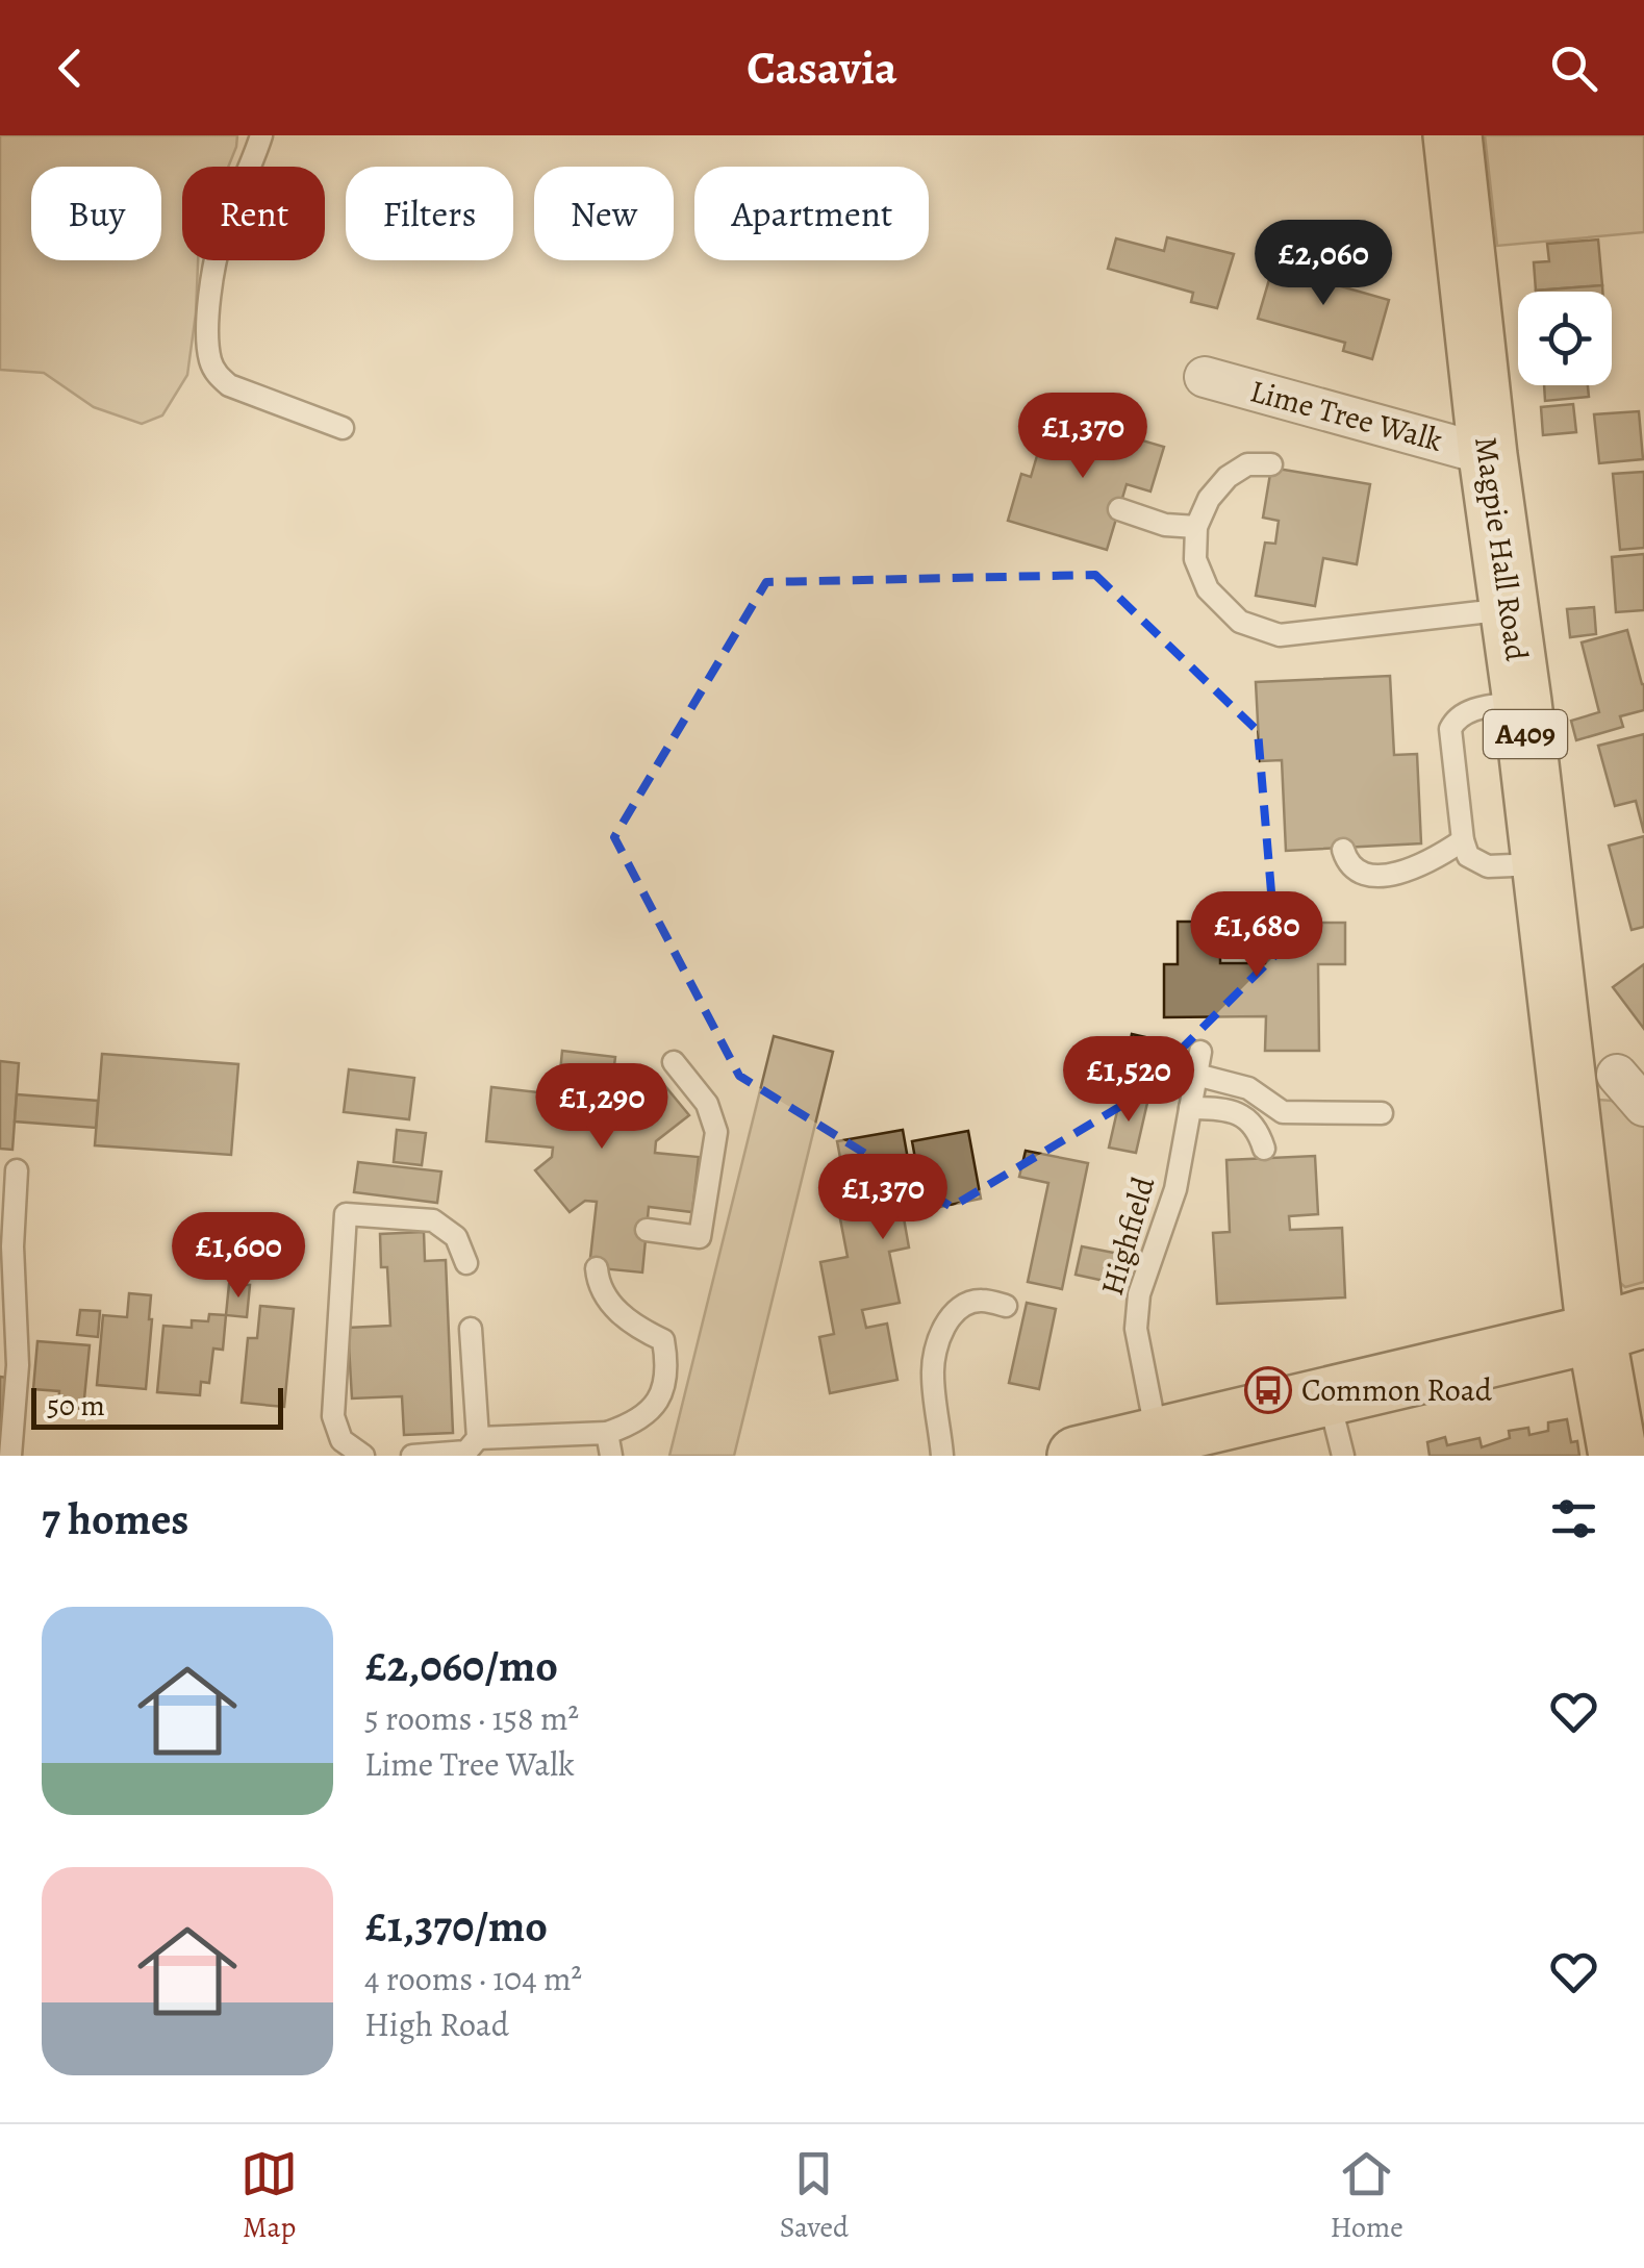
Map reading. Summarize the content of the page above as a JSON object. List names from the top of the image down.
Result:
{
  "streets": {
    "main road": ["Magpie Hall Road", "A409"],
    "street": ["Lime Tree Walk"],
    "lane": ["Highfield"]
  },
  "crossings": [
    ["Lime Tree Walk", "Magpie Hall Road"],
    ["Magpie Hall Road", "A409"]
  ],
  "places": {
    "bus stop": ["Common Road"]
  },
  "scale_bar": "50 m",
  "page": {
    "header": "Casavia",
    "chip": [
      "Buy",
      "Rent",
      "Filters",
      "New",
      "Apartment"
    ],
    "price": [
      "£2,060",
      "£1,370",
      "£1,680",
      "£1,520",
      "£1,290",
      "£1,370",
      "£1,600"
    ],
    "scale": "50 m",
    "heading": "7 homes",
    "list": [
      {
        "name": "£2,060/mo",
        "note": "5 rooms · 158 m² · Lime Tree Walk"
      },
      {
        "name": "£1,370/mo",
        "note": "4 rooms · 104 m² · High Road"
      }
    ],
    "tabs": ["Map", "Saved", "Home"]
  }
}
